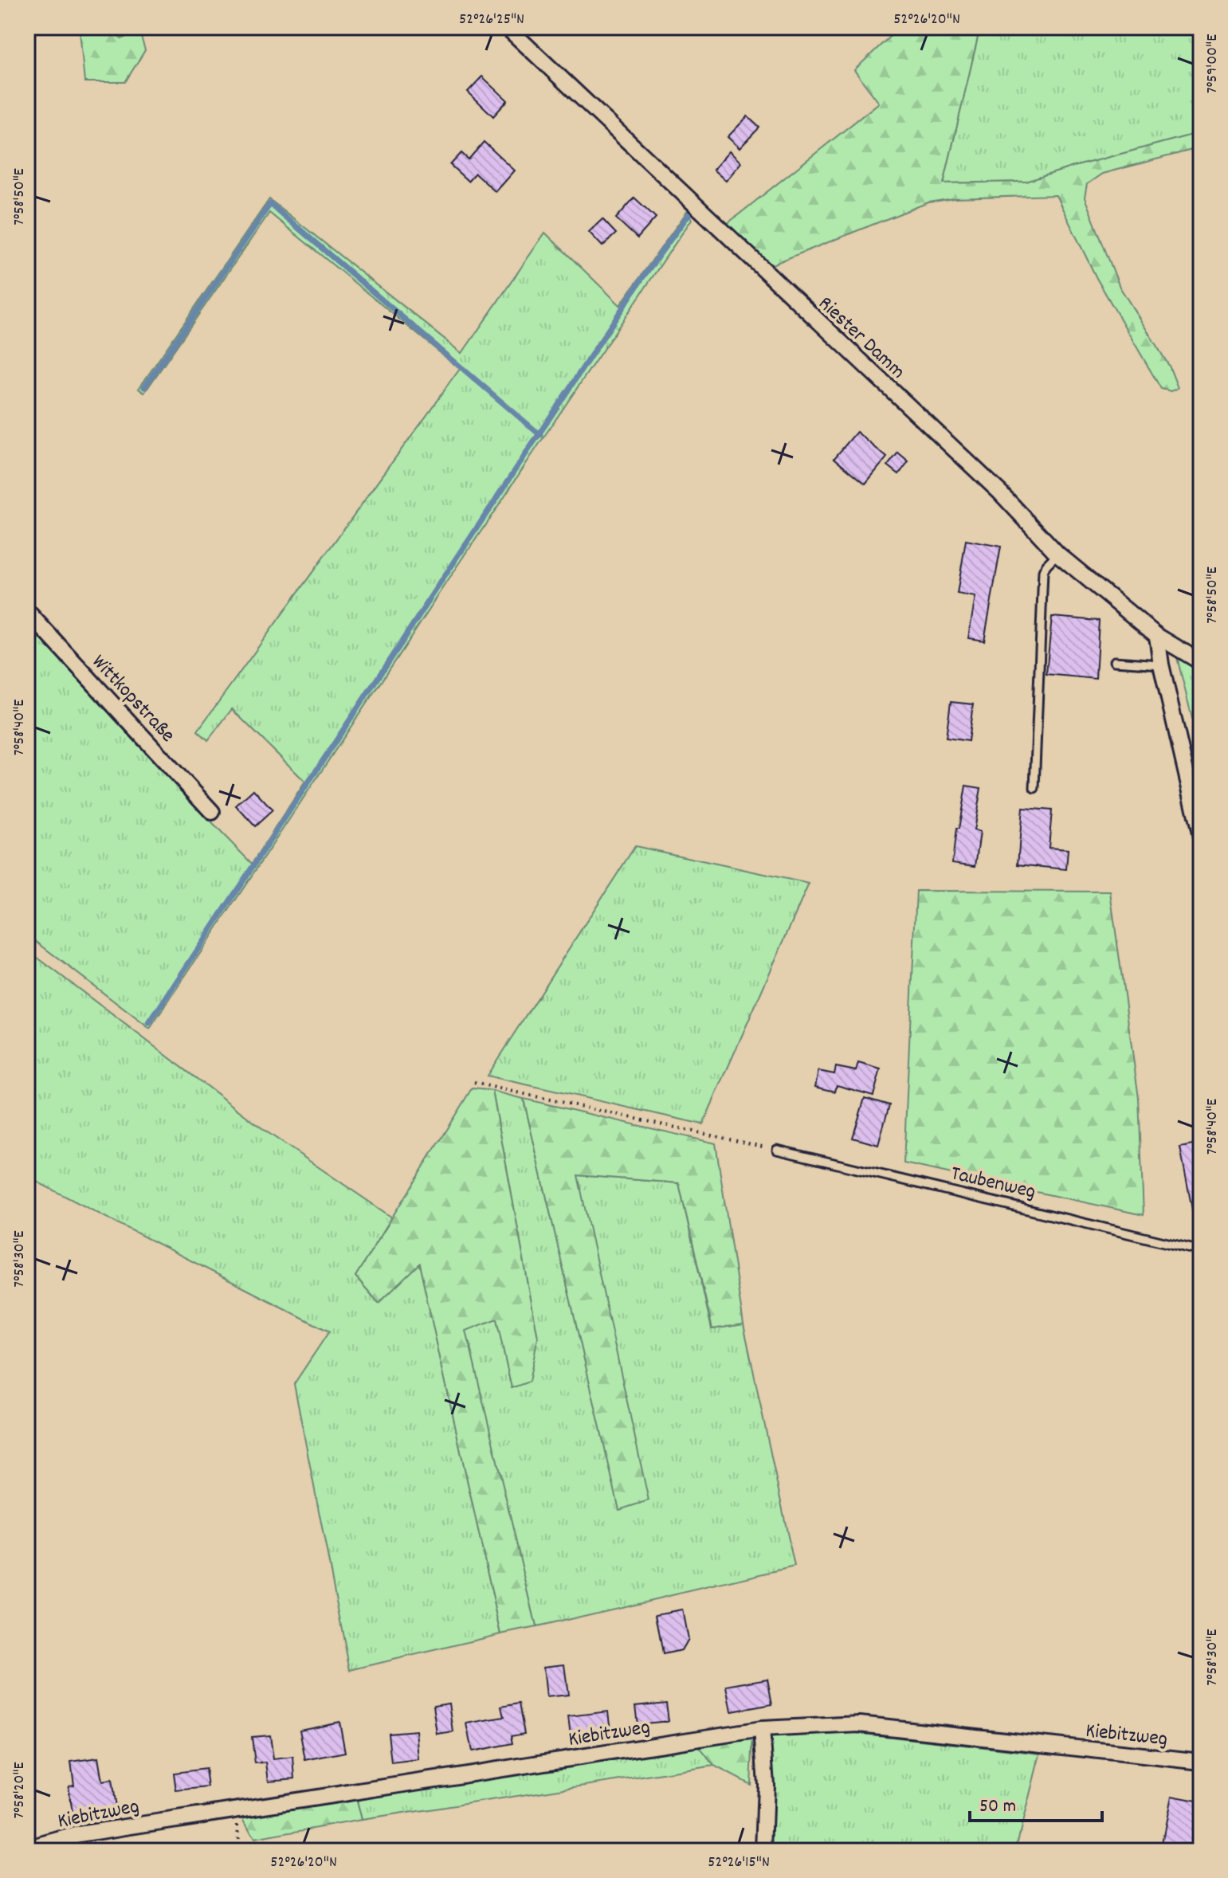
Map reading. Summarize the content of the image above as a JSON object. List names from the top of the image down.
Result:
{
  "streets": {
    "street": ["Riester Damm", "Wittkopstraße", "Kiebitzweg"],
    "lane": ["Taubenweg"]
  },
  "scale_bar": "50 m",
  "coordinates": [
    "52°26'25\"N",
    "52°26'20\"N",
    "7°59'00\"E",
    "7°58'50\"E",
    "7°58'40\"E",
    "7°58'30\"E",
    "7°58'20\"E",
    "52°26'15\"N"
  ]
}
